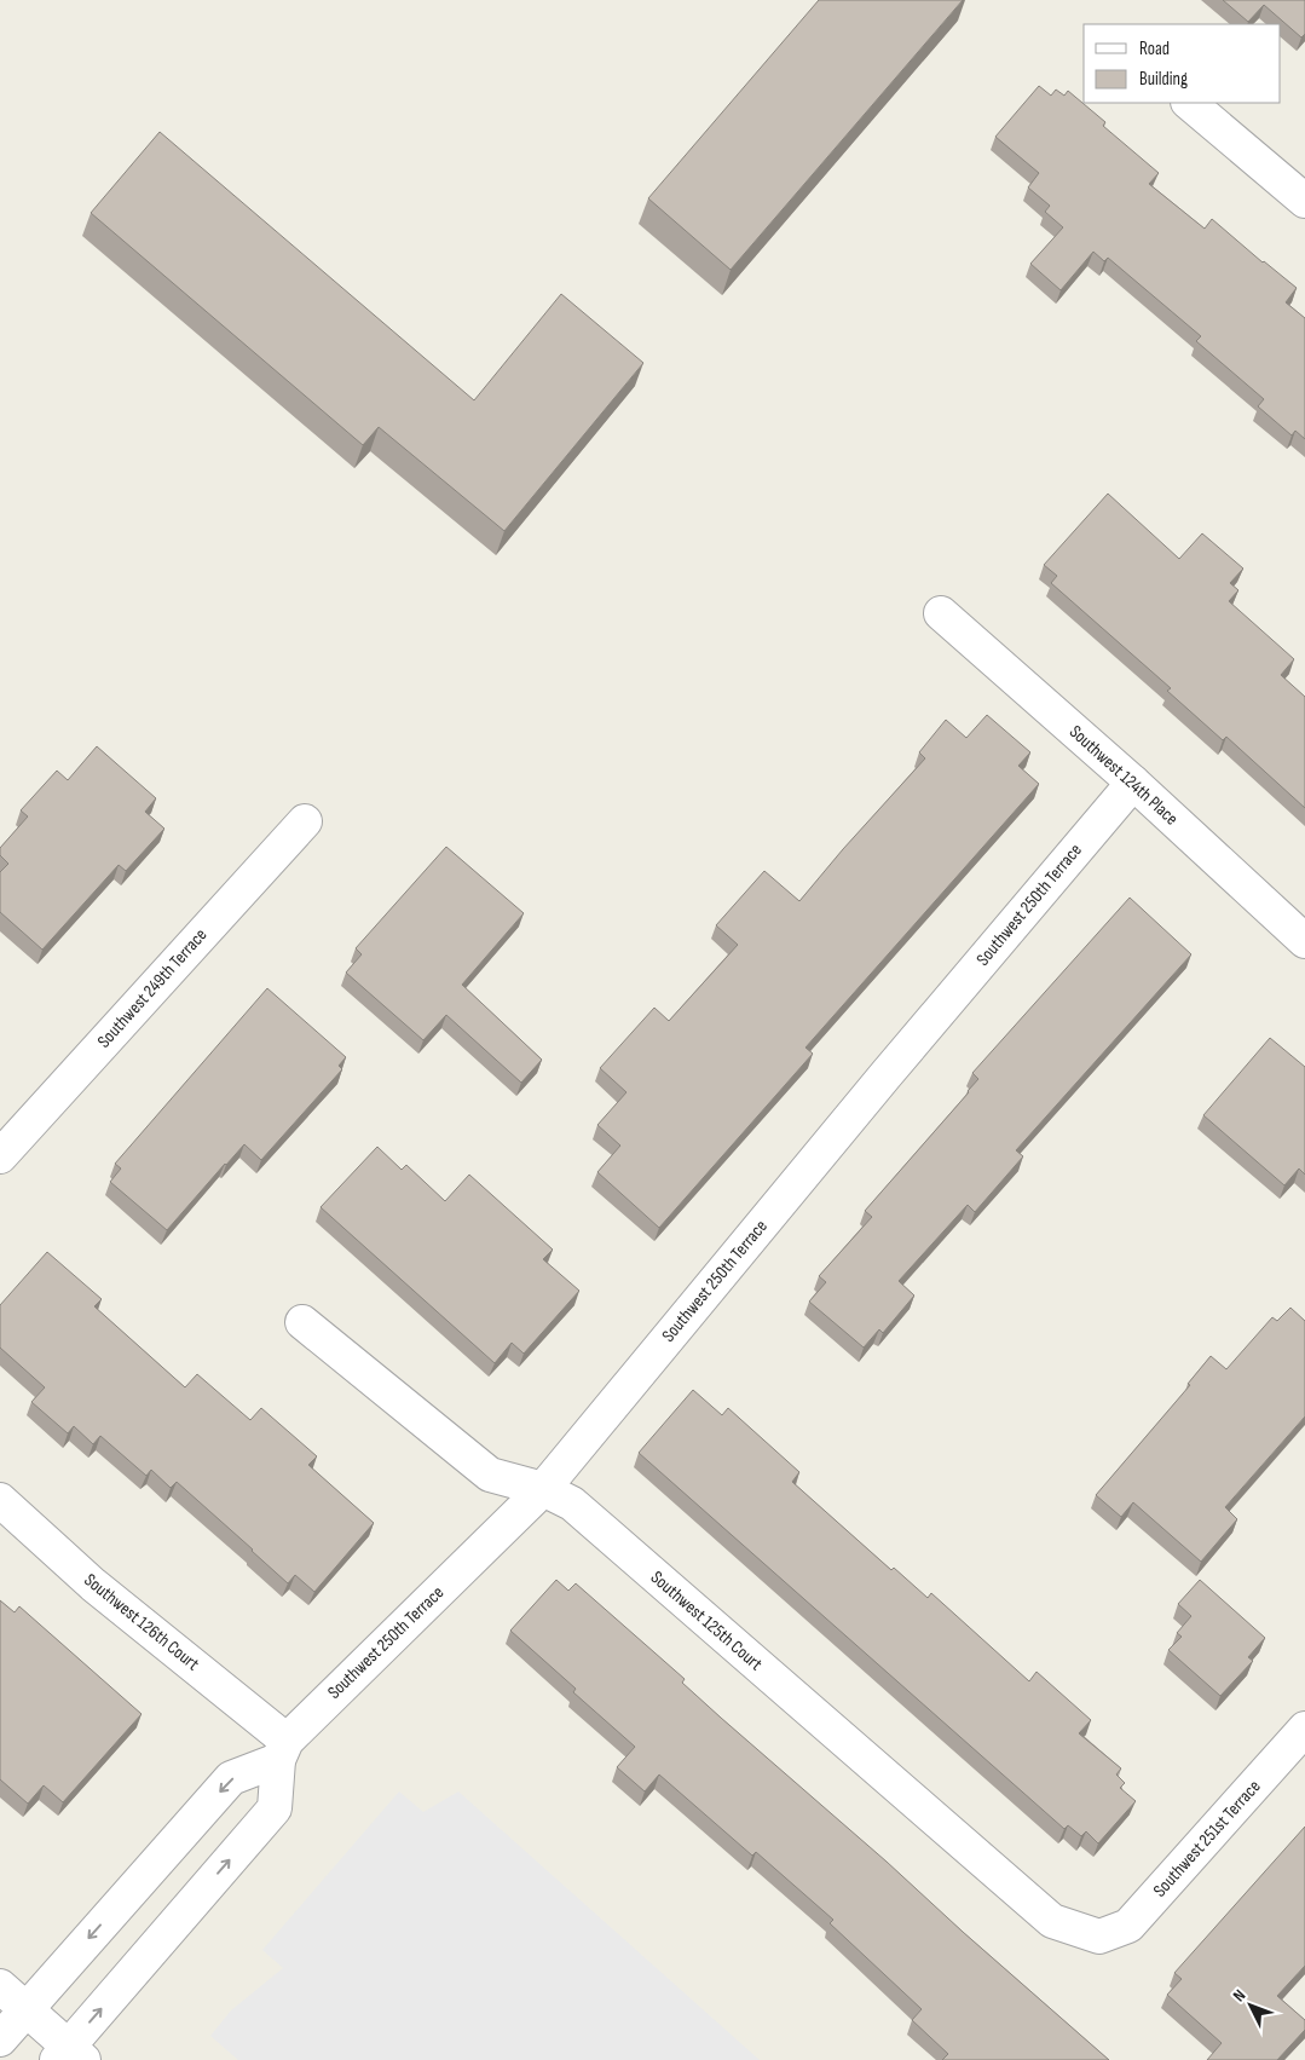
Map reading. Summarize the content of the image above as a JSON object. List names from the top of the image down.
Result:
{
  "streets": {
    "street": [
      "Southwest 124th Place",
      "Southwest 250th Terrace",
      "Southwest 249th Terrace",
      "Southwest 125th Court",
      "Southwest 126th Court",
      "Southwest 251st Terrace"
    ]
  },
  "crossings": [
    ["Southwest 124th Place", "Southwest 250th Terrace"],
    ["Southwest 250th Terrace", "Southwest 125th Court"],
    ["Southwest 250th Terrace", "Southwest 126th Court"],
    ["Southwest 125th Court", "Southwest 251st Terrace"]
  ],
  "legend": ["Road", "Building"],
  "north": "top left"
}
